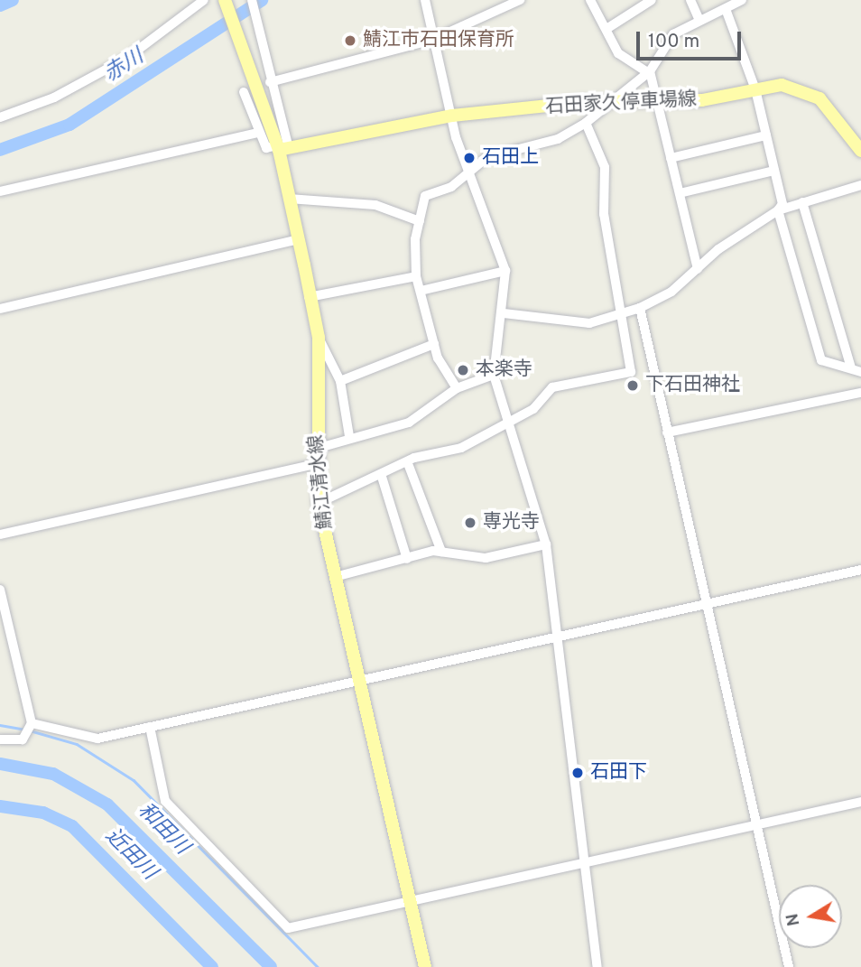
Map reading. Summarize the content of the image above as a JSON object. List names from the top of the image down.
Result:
{
  "streets": {
    "main road": ["石田家久停車場線", "鯖江清水線"]
  },
  "crossings": [
    ["石田家久停車場線", "鯖江清水線"]
  ],
  "water": ["赤川", "和田川", "近田川"],
  "places": [
    "鯖江市石田保育所",
    "石田上",
    "本楽寺",
    "下石田神社",
    "専光寺",
    "石田下"
  ],
  "scale_bar": "100 m",
  "north": "left"
}
